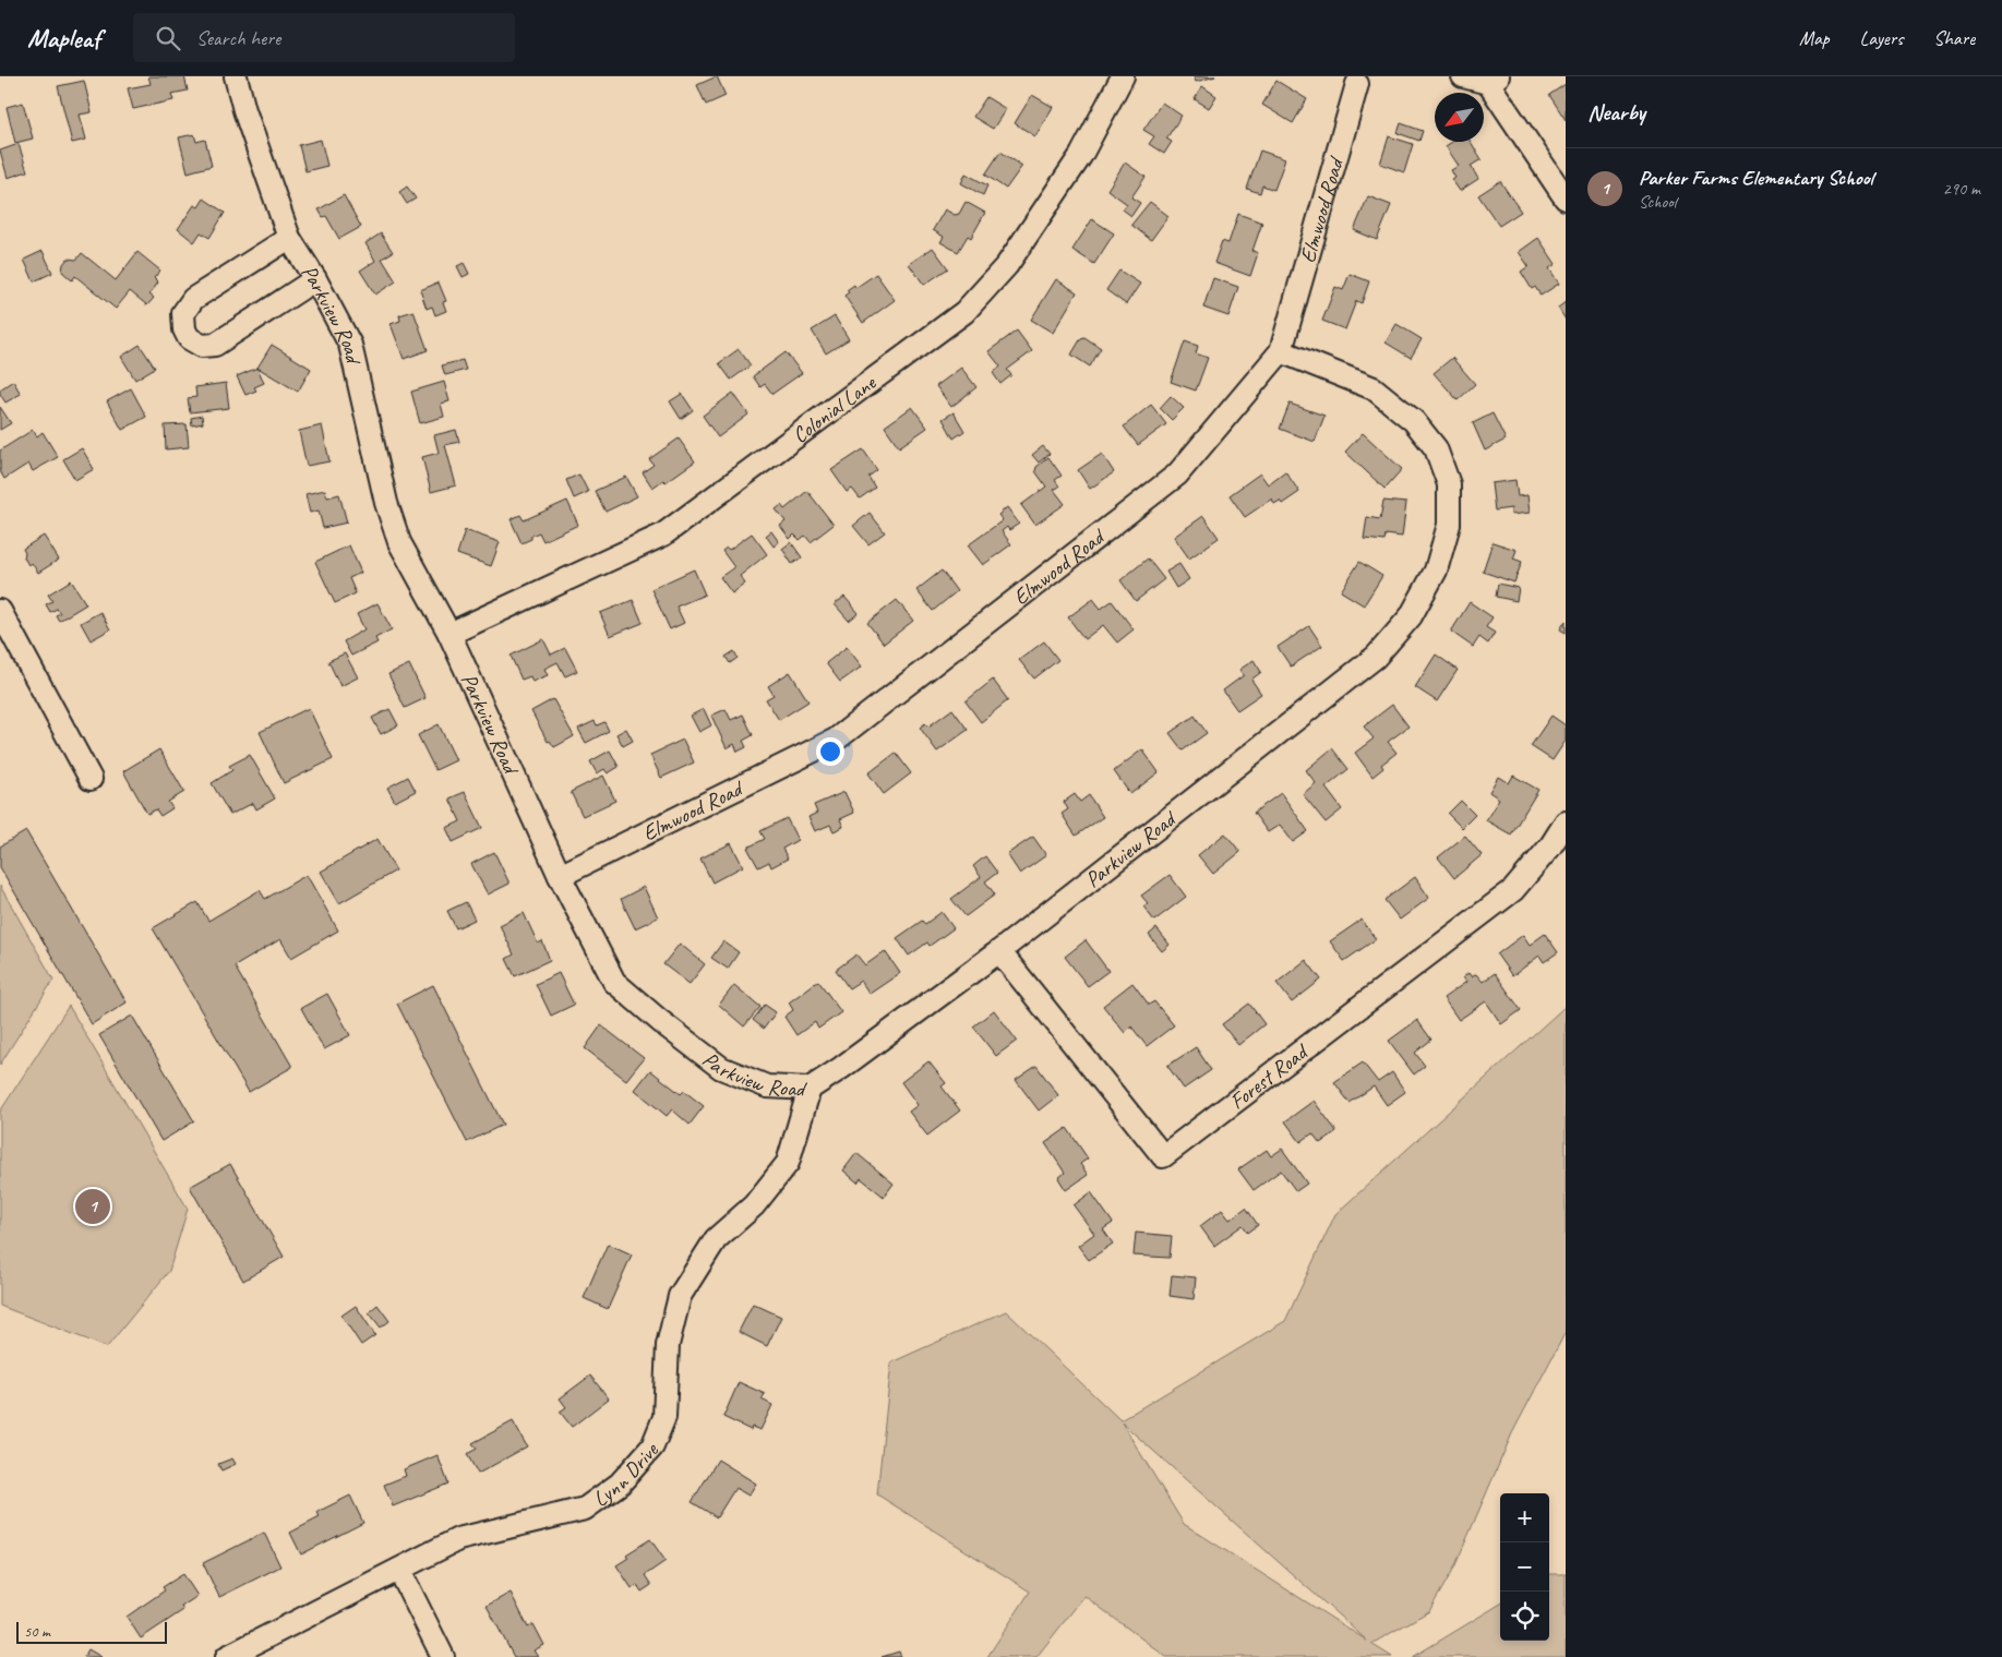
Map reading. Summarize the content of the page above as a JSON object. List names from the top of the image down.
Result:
{
  "streets": {
    "street": [
      "Elmwood Road",
      "Parkview Road",
      "Colonial Lane",
      "Forest Road",
      "Lynn Drive"
    ]
  },
  "crossings": [
    ["Elmwood Road", "Parkview Road"],
    ["Parkview Road", "Colonial Lane"],
    ["Parkview Road", "Forest Road"],
    ["Parkview Road", "Lynn Drive"]
  ],
  "scale_bar": "50 m",
  "north": "bottom left",
  "page": {
    "header": "Mapleaf",
    "search": "Search here",
    "nav": ["Map", "Layers", "Share"],
    "heading": "Nearby",
    "list": [
      {
        "mark": "1",
        "name": "Parker Farms Elementary School",
        "note": "School",
        "value": "290 m"
      }
    ],
    "pins": "1",
    "map_buttons": ["+", "−"],
    "scale": "50 m"
  }
}
